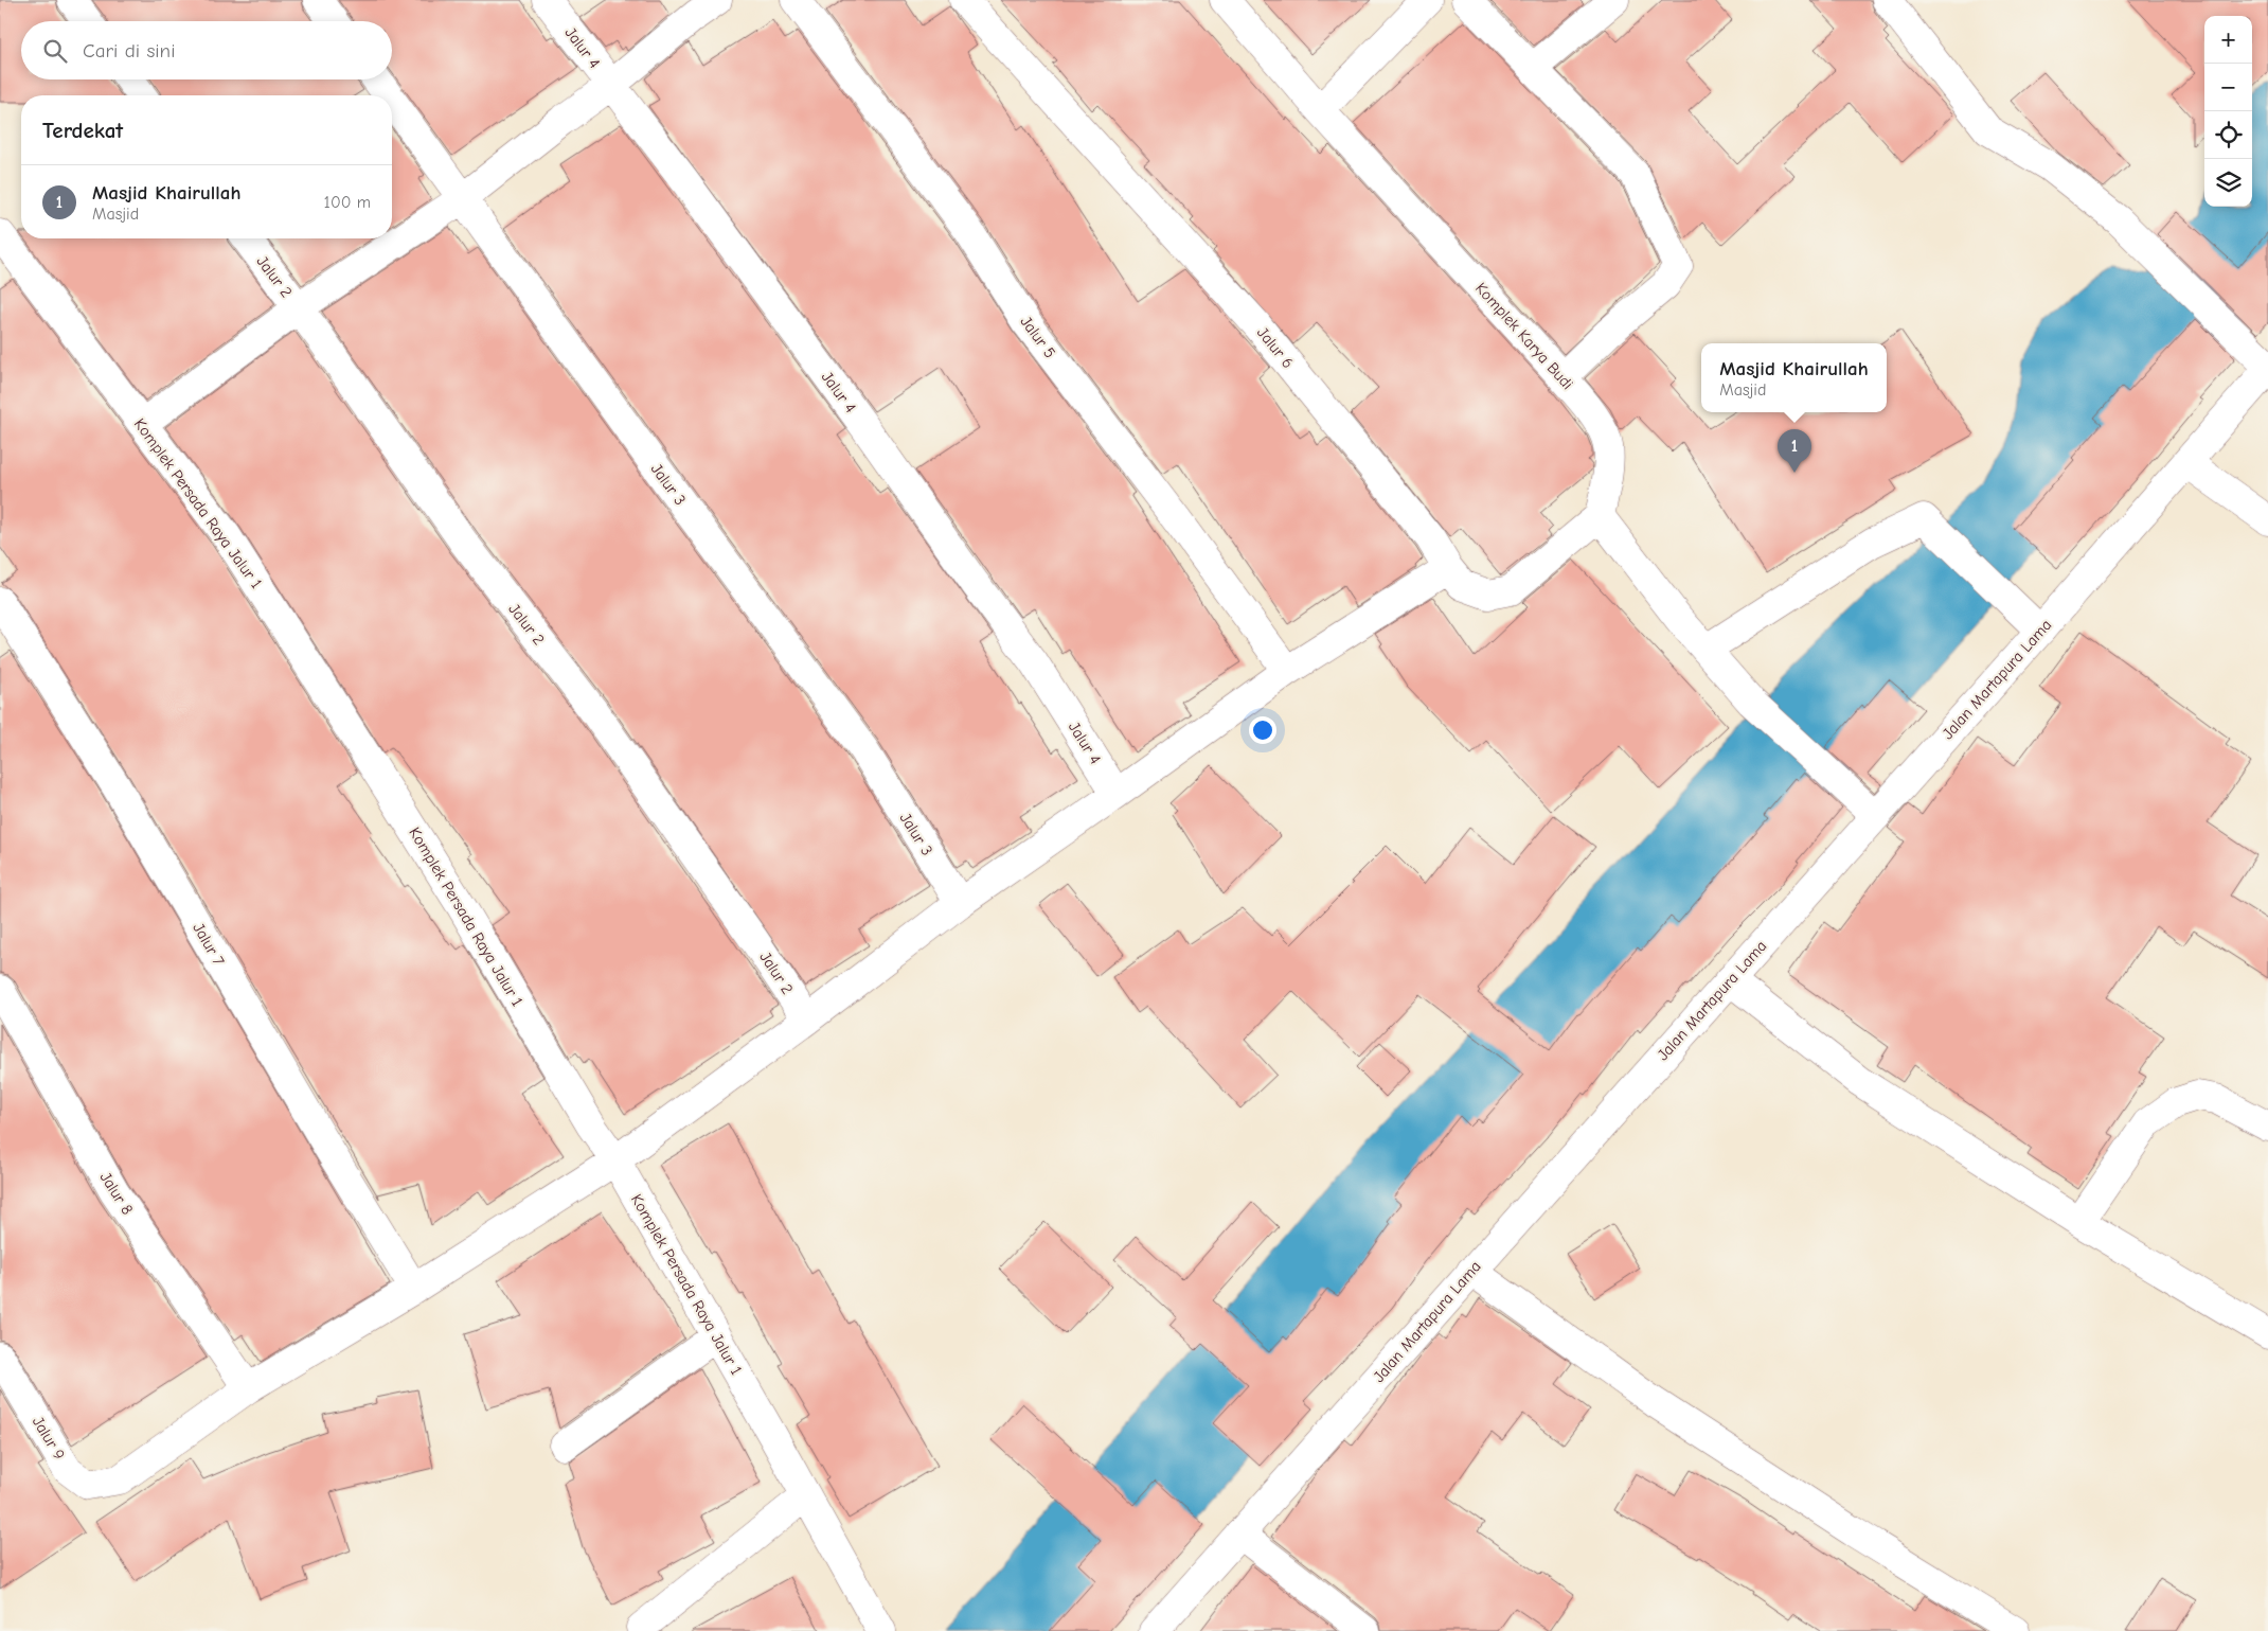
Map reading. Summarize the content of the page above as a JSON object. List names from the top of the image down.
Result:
{
  "streets": {
    "street": [
      "Jalur 4",
      "Jalur 2",
      "Komplek Karya Budi",
      "Jalur 5",
      "Jalur 6",
      "Jalur 3",
      "Komplek Persada Raya Jalur 1",
      "Jalan Martapura Lama",
      "Jalur 7",
      "Jalur 8",
      "Jalur 9"
    ]
  },
  "crossings": [
    ["Komplek Karya Budi", "Jalur 6"],
    ["Jalur 8", "Jalur 9"]
  ],
  "page": {
    "map_buttons": ["+", "−"],
    "search": "Cari di sini",
    "heading": "Terdekat",
    "list": [
      {
        "mark": "1",
        "name": "Masjid Khairullah",
        "note": "Masjid",
        "value": "100 m"
      }
    ],
    "popup": ["Masjid Khairullah", "Masjid"],
    "pins": "1"
  }
}
